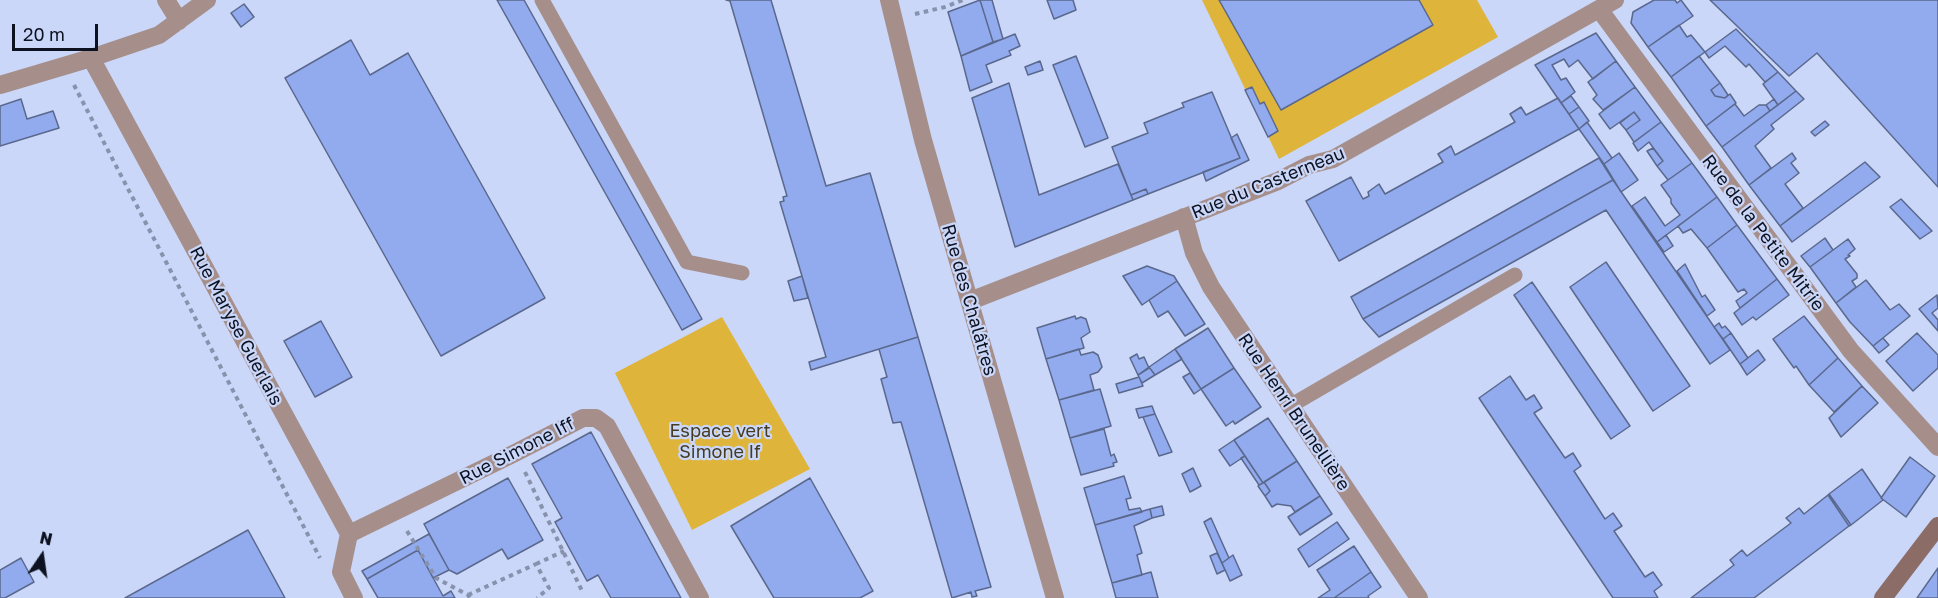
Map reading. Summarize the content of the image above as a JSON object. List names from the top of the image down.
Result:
{
  "streets": {
    "street": [
      "Rue du Casterneau",
      "Rue de la Petite Mitrie",
      "Rue des Chalâtres",
      "Rue Maryse Guerlais",
      "Rue Henri Brunellière",
      "Rue Simone Iff"
    ]
  },
  "crossings": [
    ["Rue du Casterneau", "Rue de la Petite Mitrie"],
    ["Rue du Casterneau", "Rue des Chalâtres"],
    ["Rue du Casterneau", "Rue Henri Brunellière"],
    ["Rue Maryse Guerlais", "Rue Simone Iff"]
  ],
  "parks": ["Espace vert Simone If"],
  "scale_bar": "20 m",
  "north": "top"
}
